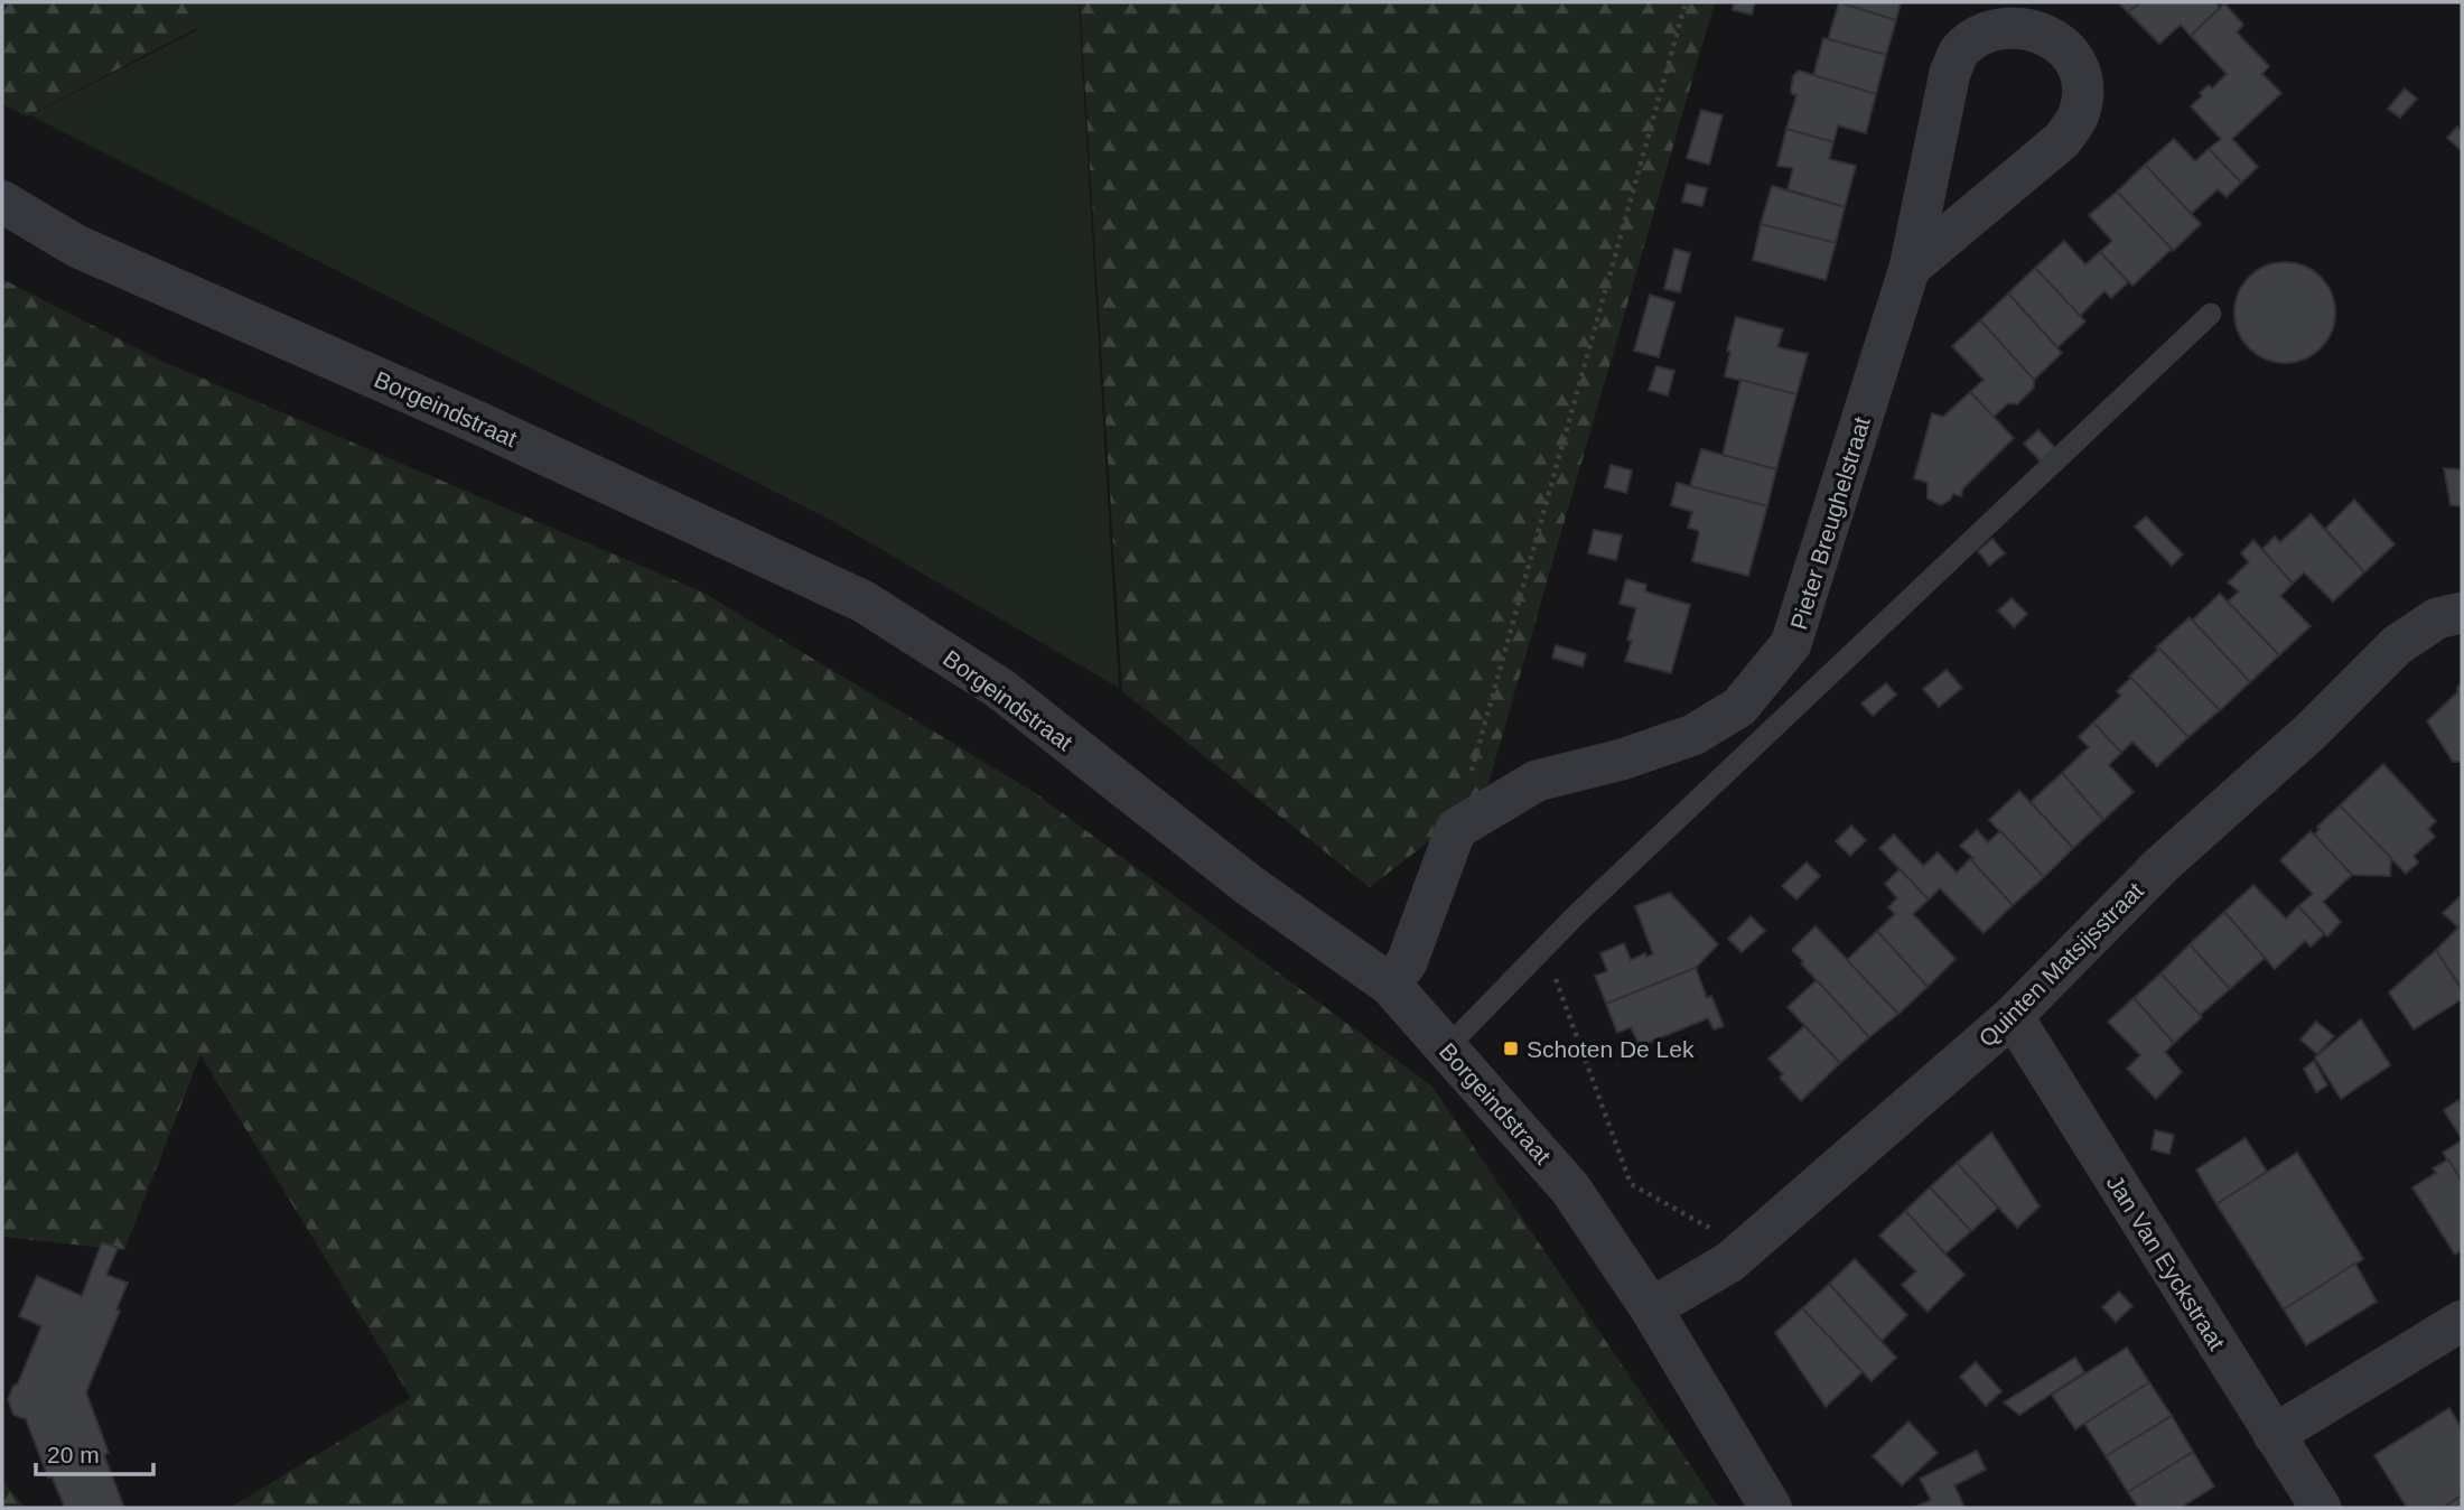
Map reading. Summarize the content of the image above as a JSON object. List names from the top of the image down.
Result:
{
  "streets": {
    "street": [
      "Borgeindstraat",
      "Pieter Breughelstraat",
      "Quinten Matsijsstraat",
      "Jan Van Eyckstraat"
    ]
  },
  "crossings": [
    ["Borgeindstraat", "Quinten Matsijsstraat"],
    ["Quinten Matsijsstraat", "Jan Van Eyckstraat"]
  ],
  "places": {
    "transit": ["Schoten De Lek"]
  },
  "scale_bar": "20 m"
}
